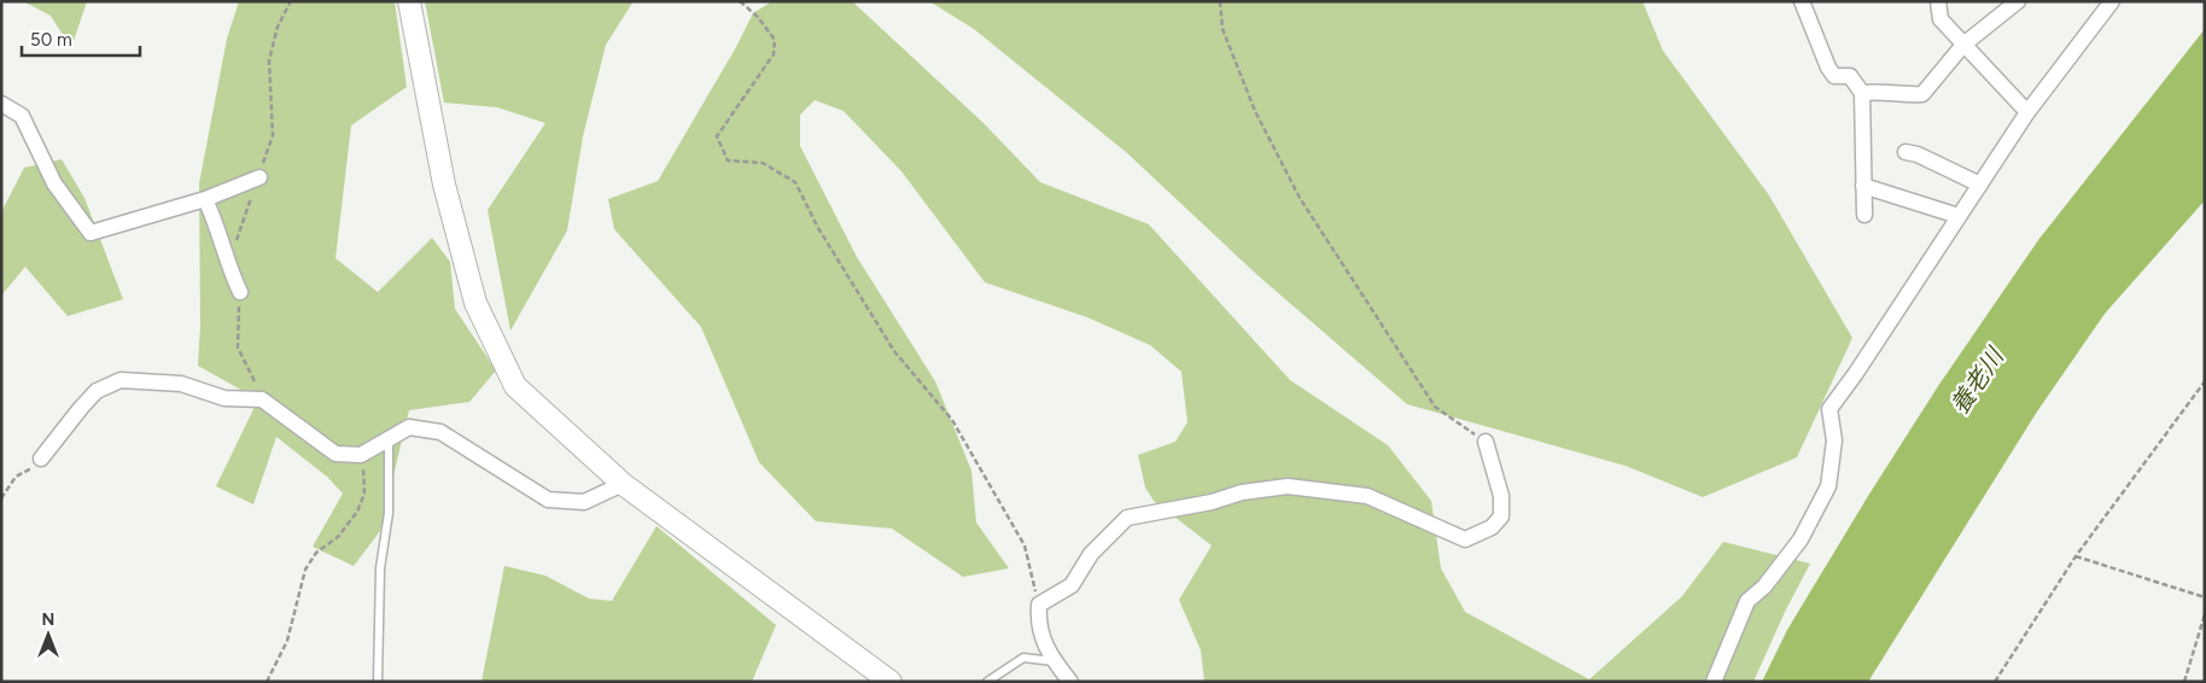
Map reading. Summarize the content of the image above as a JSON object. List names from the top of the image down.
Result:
{
  "water": ["養老川"],
  "scale_bar": "50 m",
  "north": "top"
}
